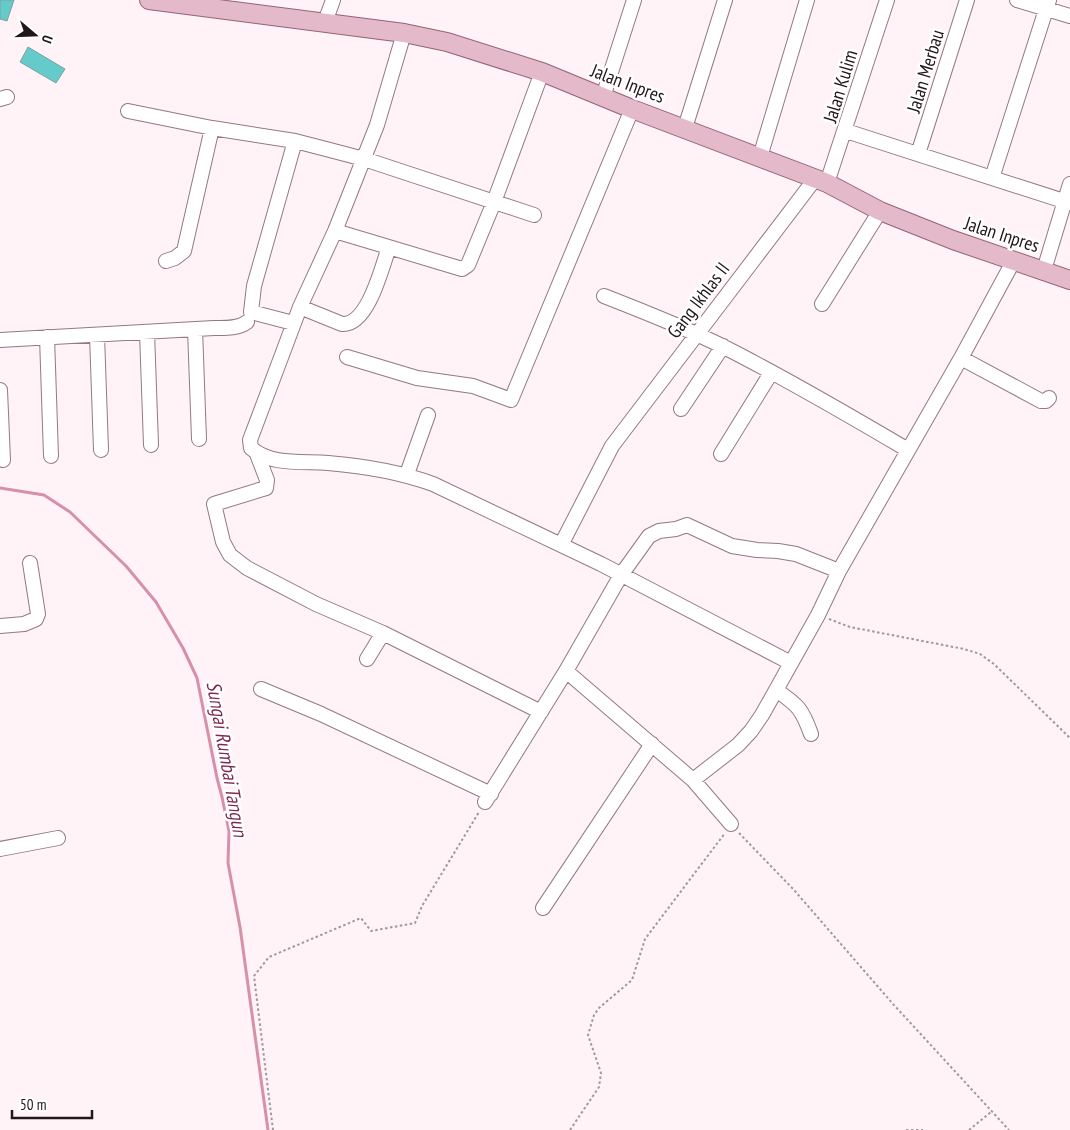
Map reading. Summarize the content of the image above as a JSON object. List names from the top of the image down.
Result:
{
  "streets": {
    "main road": ["Jalan Inpres"],
    "street": ["Jalan Merbau", "Jalan Kulim", "Gang Ikhlas II"]
  },
  "crossings": [
    ["Jalan Inpres", "Jalan Kulim"],
    ["Jalan Inpres", "Gang Ikhlas II"],
    ["Jalan Kulim", "Gang Ikhlas II"]
  ],
  "water": ["Sungai Rumbai Tangun"],
  "scale_bar": "50 m",
  "north": "right"
}
